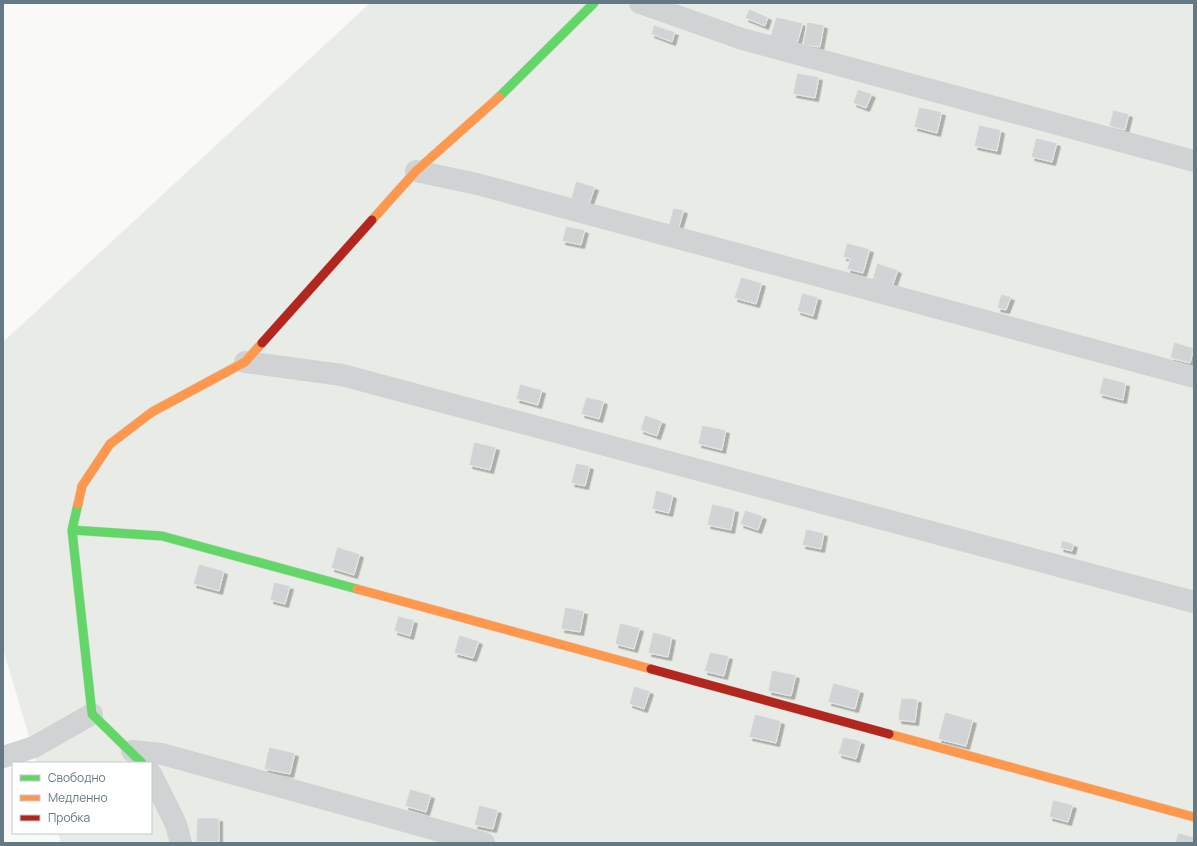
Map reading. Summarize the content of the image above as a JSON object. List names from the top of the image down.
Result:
{
  "legend": ["Свободно", "Медленно", "Пробка"]
}
